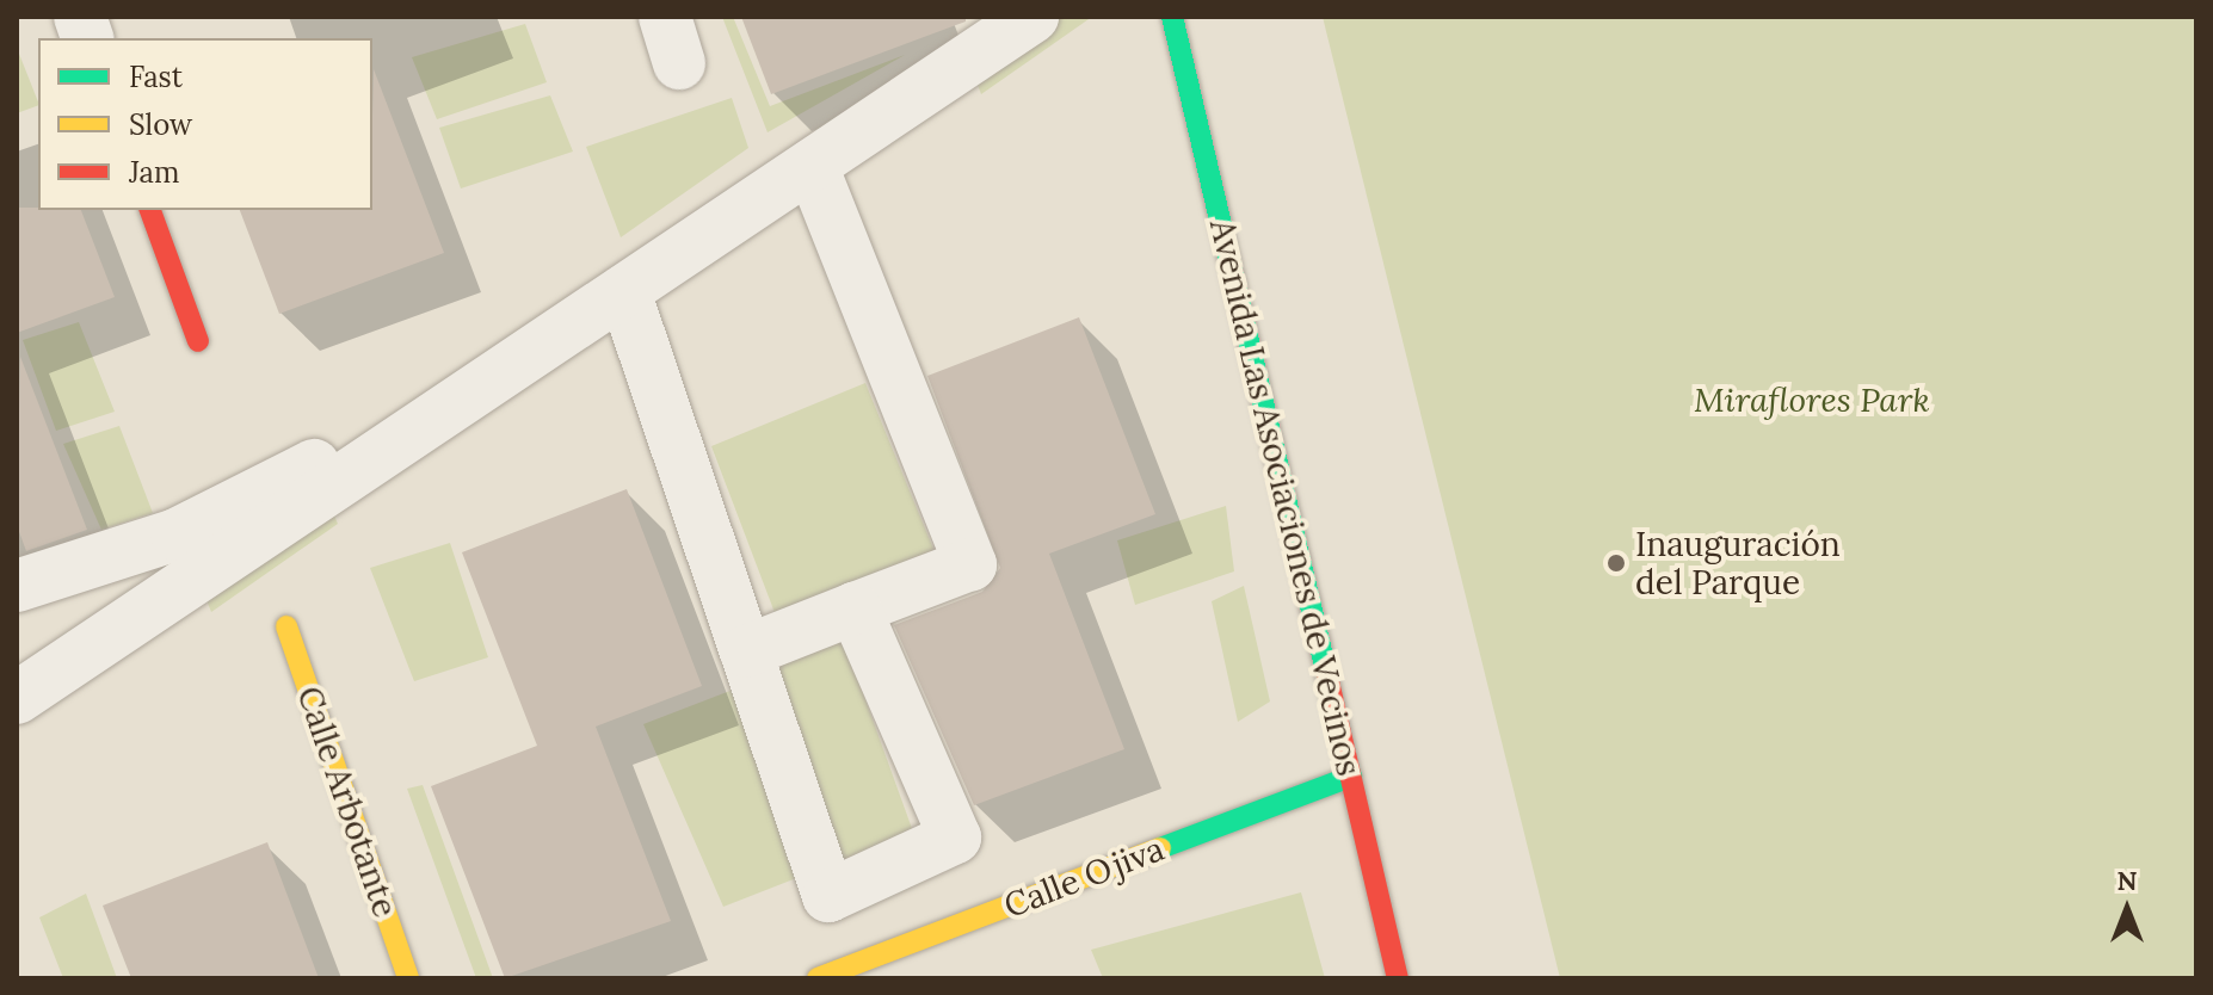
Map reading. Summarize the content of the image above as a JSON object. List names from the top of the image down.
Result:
{
  "streets": {
    "street": ["Avenida Las Asociaciones de Vecinos", "Calle Arbotante", "Calle Ojiva"]
  },
  "crossings": [
    ["Avenida Las Asociaciones de Vecinos", "Calle Ojiva"]
  ],
  "parks": ["Miraflores Park"],
  "places": ["Inauguración del Parque"],
  "legend": ["Fast", "Slow", "Jam"],
  "north": "top"
}
